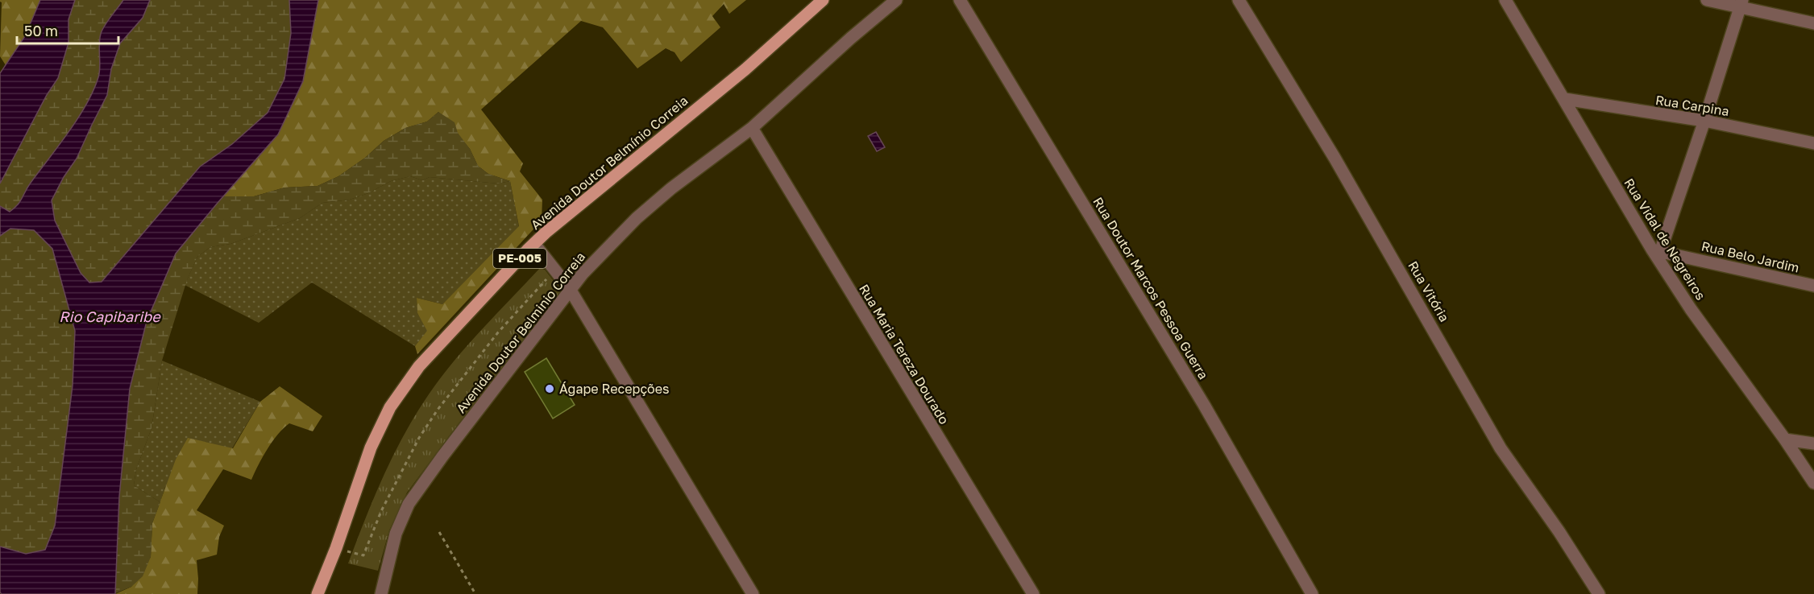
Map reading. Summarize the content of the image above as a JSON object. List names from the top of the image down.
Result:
{
  "streets": {
    "main road": ["Avenida Doutor Belmínio Correia", "PE-005"],
    "street": [
      "Rua Carpina",
      "Rua Vidal de Negreiros",
      "Rua Belo Jardim",
      "Rua Doutor Marcos Pessoa Guerra",
      "Rua Vitória",
      "Avenida Doutor Belminio Correia",
      "Rua Maria Tereza Dourado"
    ]
  },
  "crossings": [
    ["Rua Carpina", "Rua Vidal de Negreiros"],
    ["Rua Vidal de Negreiros", "Rua Belo Jardim"],
    ["Avenida Doutor Belminio Correia", "Rua Maria Tereza Dourado"]
  ],
  "water": ["Rio Capibaribe"],
  "places": ["Ágape Recepções"],
  "scale_bar": "50 m"
}
